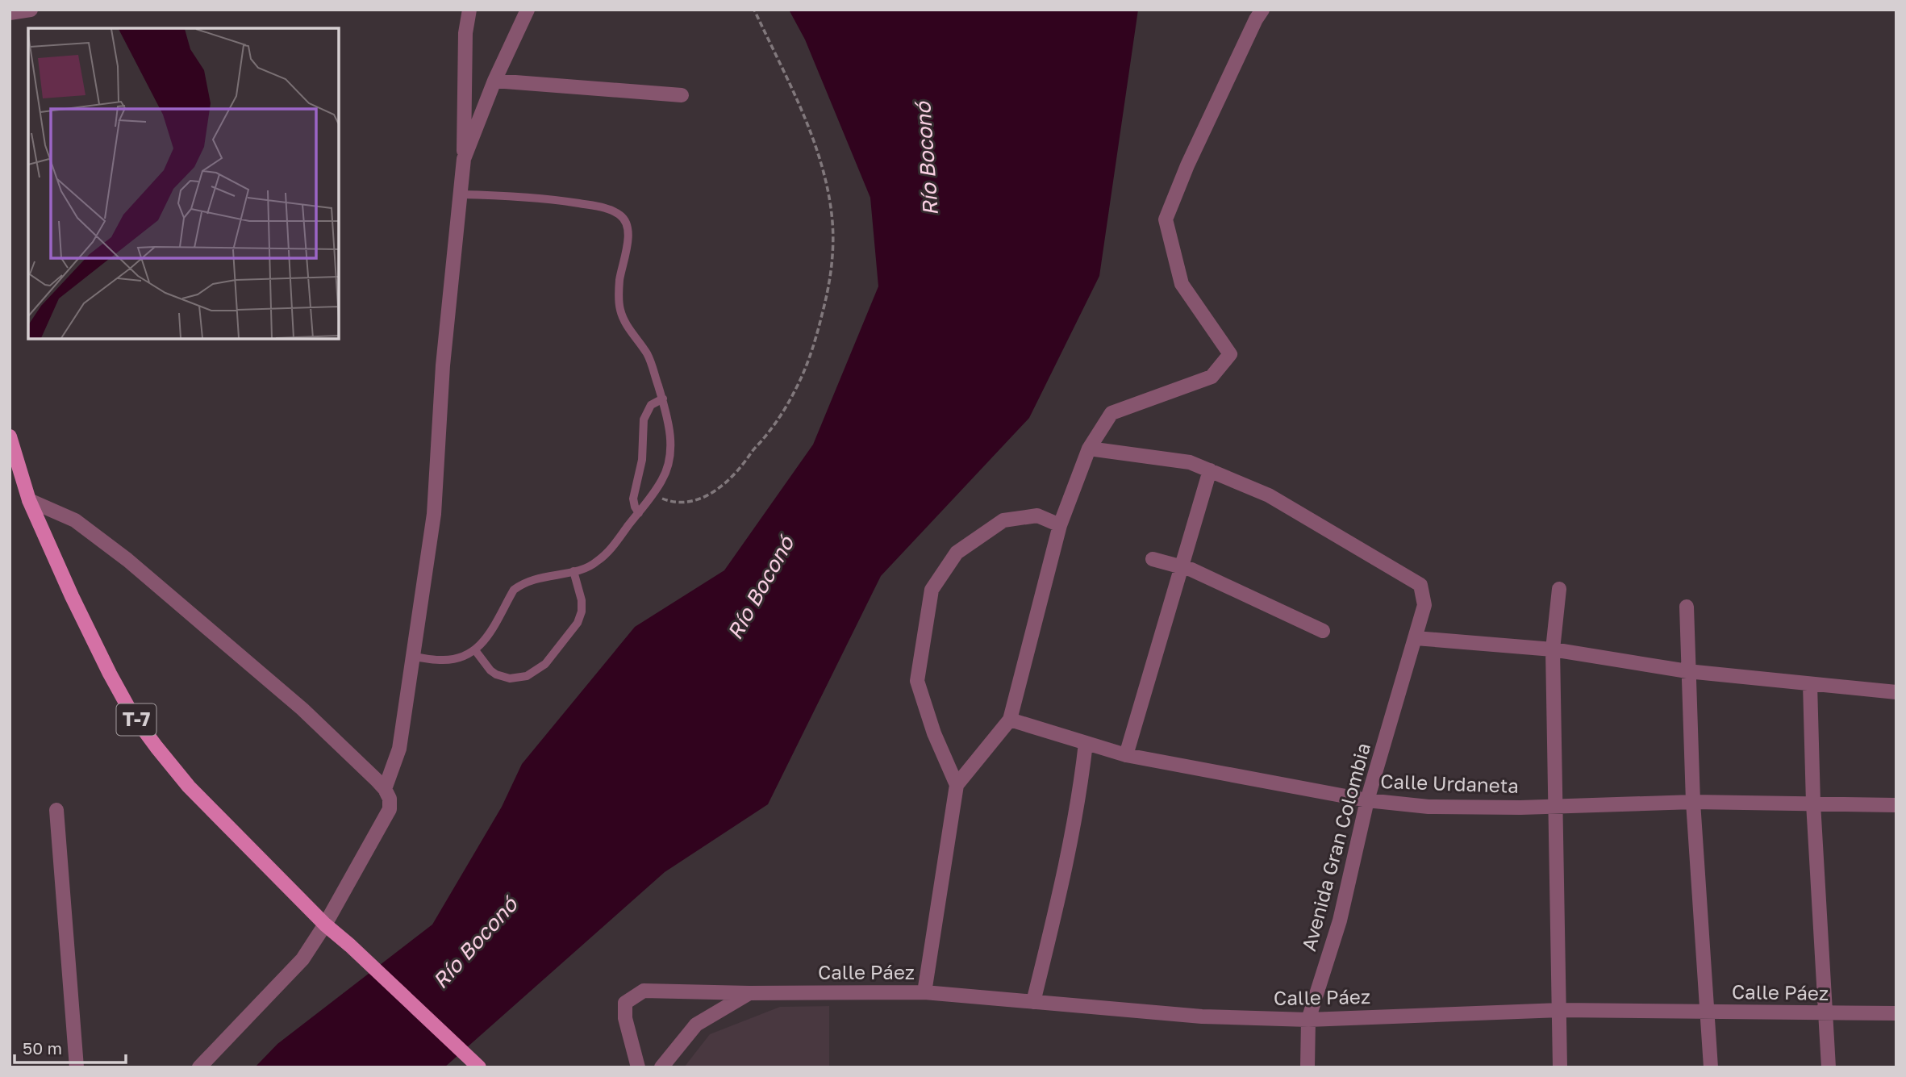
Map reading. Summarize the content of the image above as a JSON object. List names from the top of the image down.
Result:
{
  "streets": {
    "main road": ["T-7"],
    "street": ["Calle Urdaneta", "Avenida Gran Colombia", "Calle Páez"]
  },
  "crossings": [
    ["Calle Urdaneta", "Avenida Gran Colombia"],
    ["Avenida Gran Colombia", "Calle Páez"]
  ],
  "water": ["Río Boconó"],
  "scale_bar": "50 m"
}
